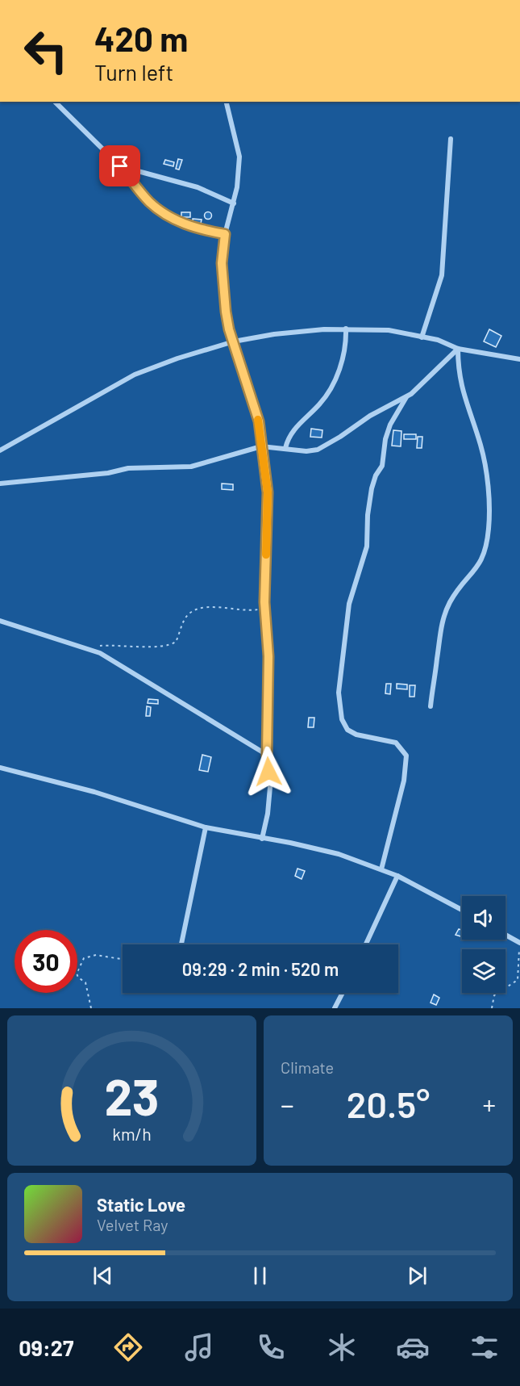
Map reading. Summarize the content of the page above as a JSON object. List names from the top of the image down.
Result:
{
  "page": {
    "turn": ["420 m", "Turn left"],
    "limit": "30",
    "trip": "09:29 · 2 min · 520 m",
    "tile": "Climate",
    "heat": ["−", "20.5°", "+"],
    "song": ["Static Love", "Velvet Ray"],
    "tabs": "09:27",
    "gauge": ["23", "km/h"]
  }
}
